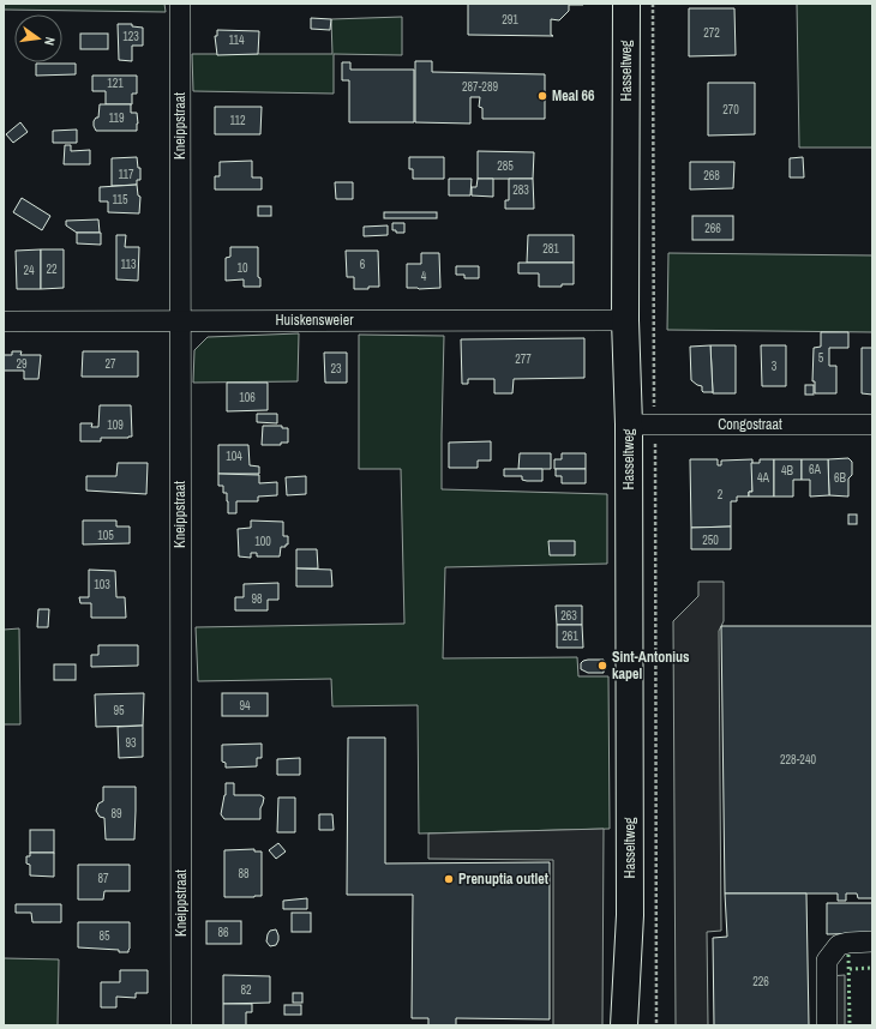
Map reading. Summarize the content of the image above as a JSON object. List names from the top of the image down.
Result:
{
  "streets": {
    "main road": ["Hasseltweg"],
    "street": ["Kneippstraat", "Huiskensweier", "Congostraat"]
  },
  "crossings": [
    ["Hasseltweg", "Huiskensweier"],
    ["Hasseltweg", "Congostraat"],
    ["Kneippstraat", "Huiskensweier"]
  ],
  "places": ["Meal 66", "Sint-Antonius kapel", "Prenuptia outlet"],
  "house_numbers": [
    "291",
    "272",
    "123",
    "114",
    "121",
    "287-289",
    "270",
    "119",
    "112",
    "285",
    "117",
    "268",
    "283",
    "115",
    "266",
    "281",
    "113",
    "6",
    "10",
    "22",
    "24",
    "4",
    "5",
    "277",
    "29",
    "27",
    "3",
    "23",
    "106",
    "109",
    "104",
    "6A",
    "4B",
    "4A",
    "6B",
    "2",
    "105",
    "250",
    "100",
    "103",
    "98",
    "263",
    "261",
    "94",
    "95",
    "93",
    "228-240",
    "89",
    "88",
    "87",
    "86",
    "85",
    "226",
    "82"
  ],
  "north": "right"
}
